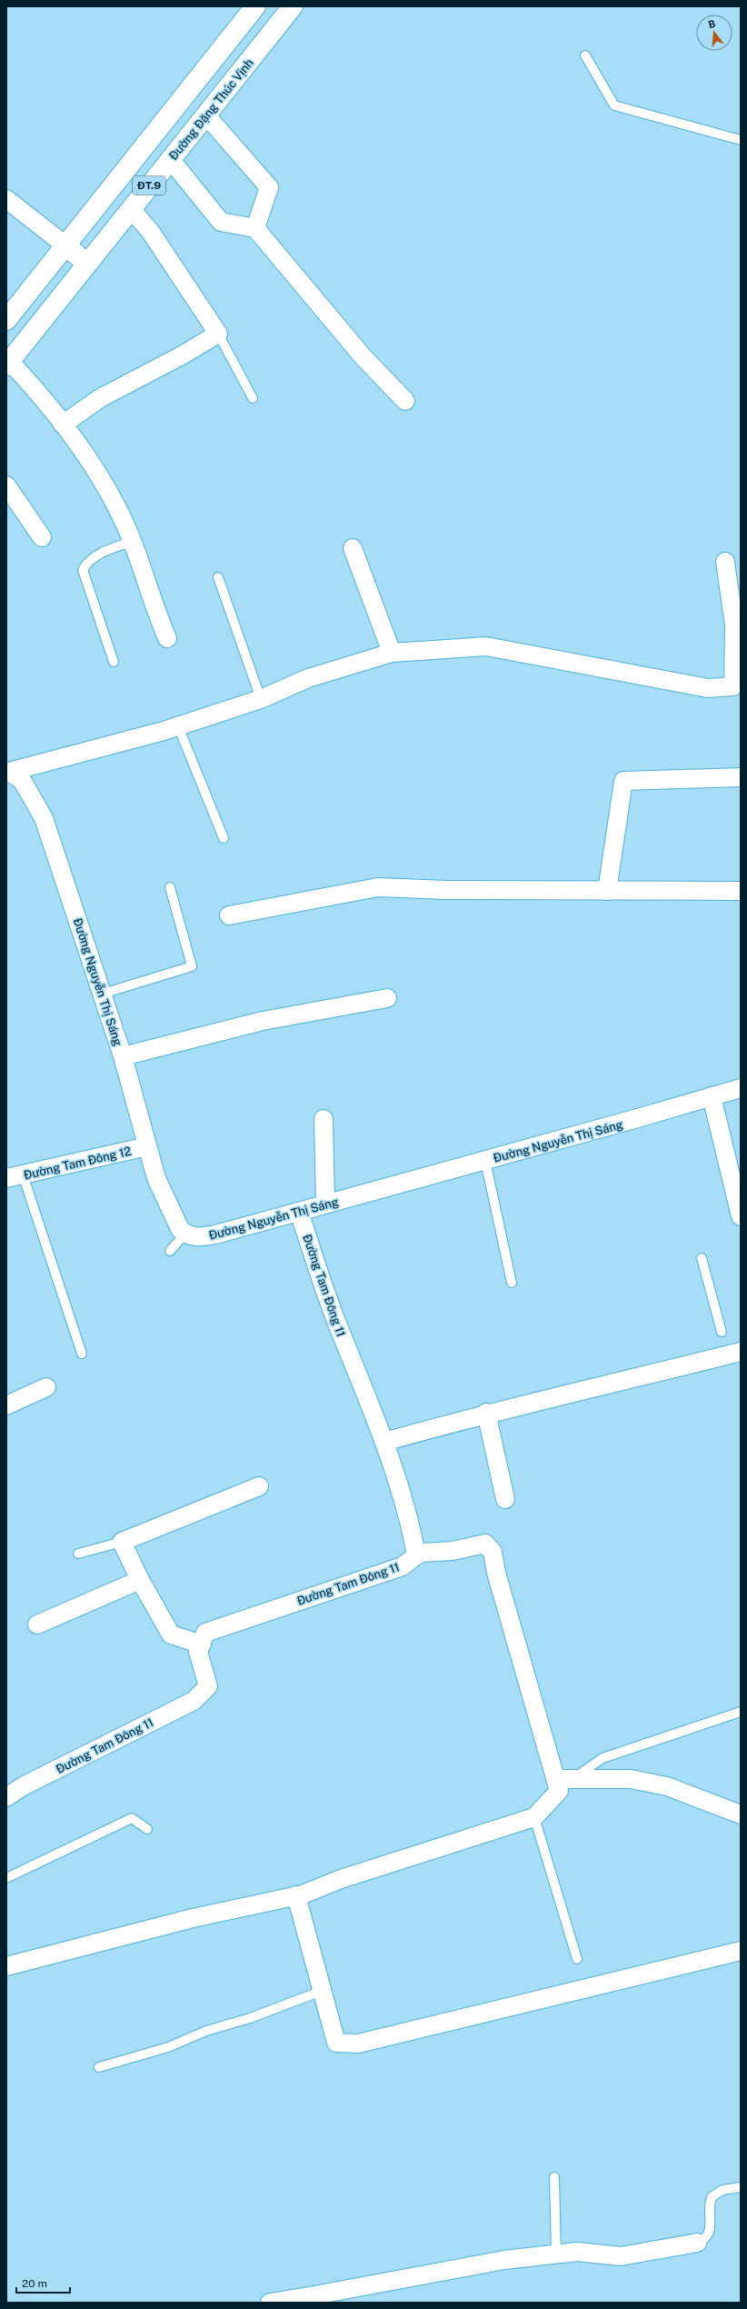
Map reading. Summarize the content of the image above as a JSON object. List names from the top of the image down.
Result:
{
  "streets": {
    "main road": ["Đường Đặng Thúc Vịnh", "ĐT.9"],
    "street": ["Đường Nguyễn Thị Sáng", "Đường Tam Đông 12", "Đường Tam Đông 11"]
  },
  "crossings": [
    ["Đường Nguyễn Thị Sáng", "Đường Tam Đông 12"],
    ["Đường Nguyễn Thị Sáng", "Đường Tam Đông 11"]
  ],
  "scale_bar": "20 m",
  "north": "top"
}
